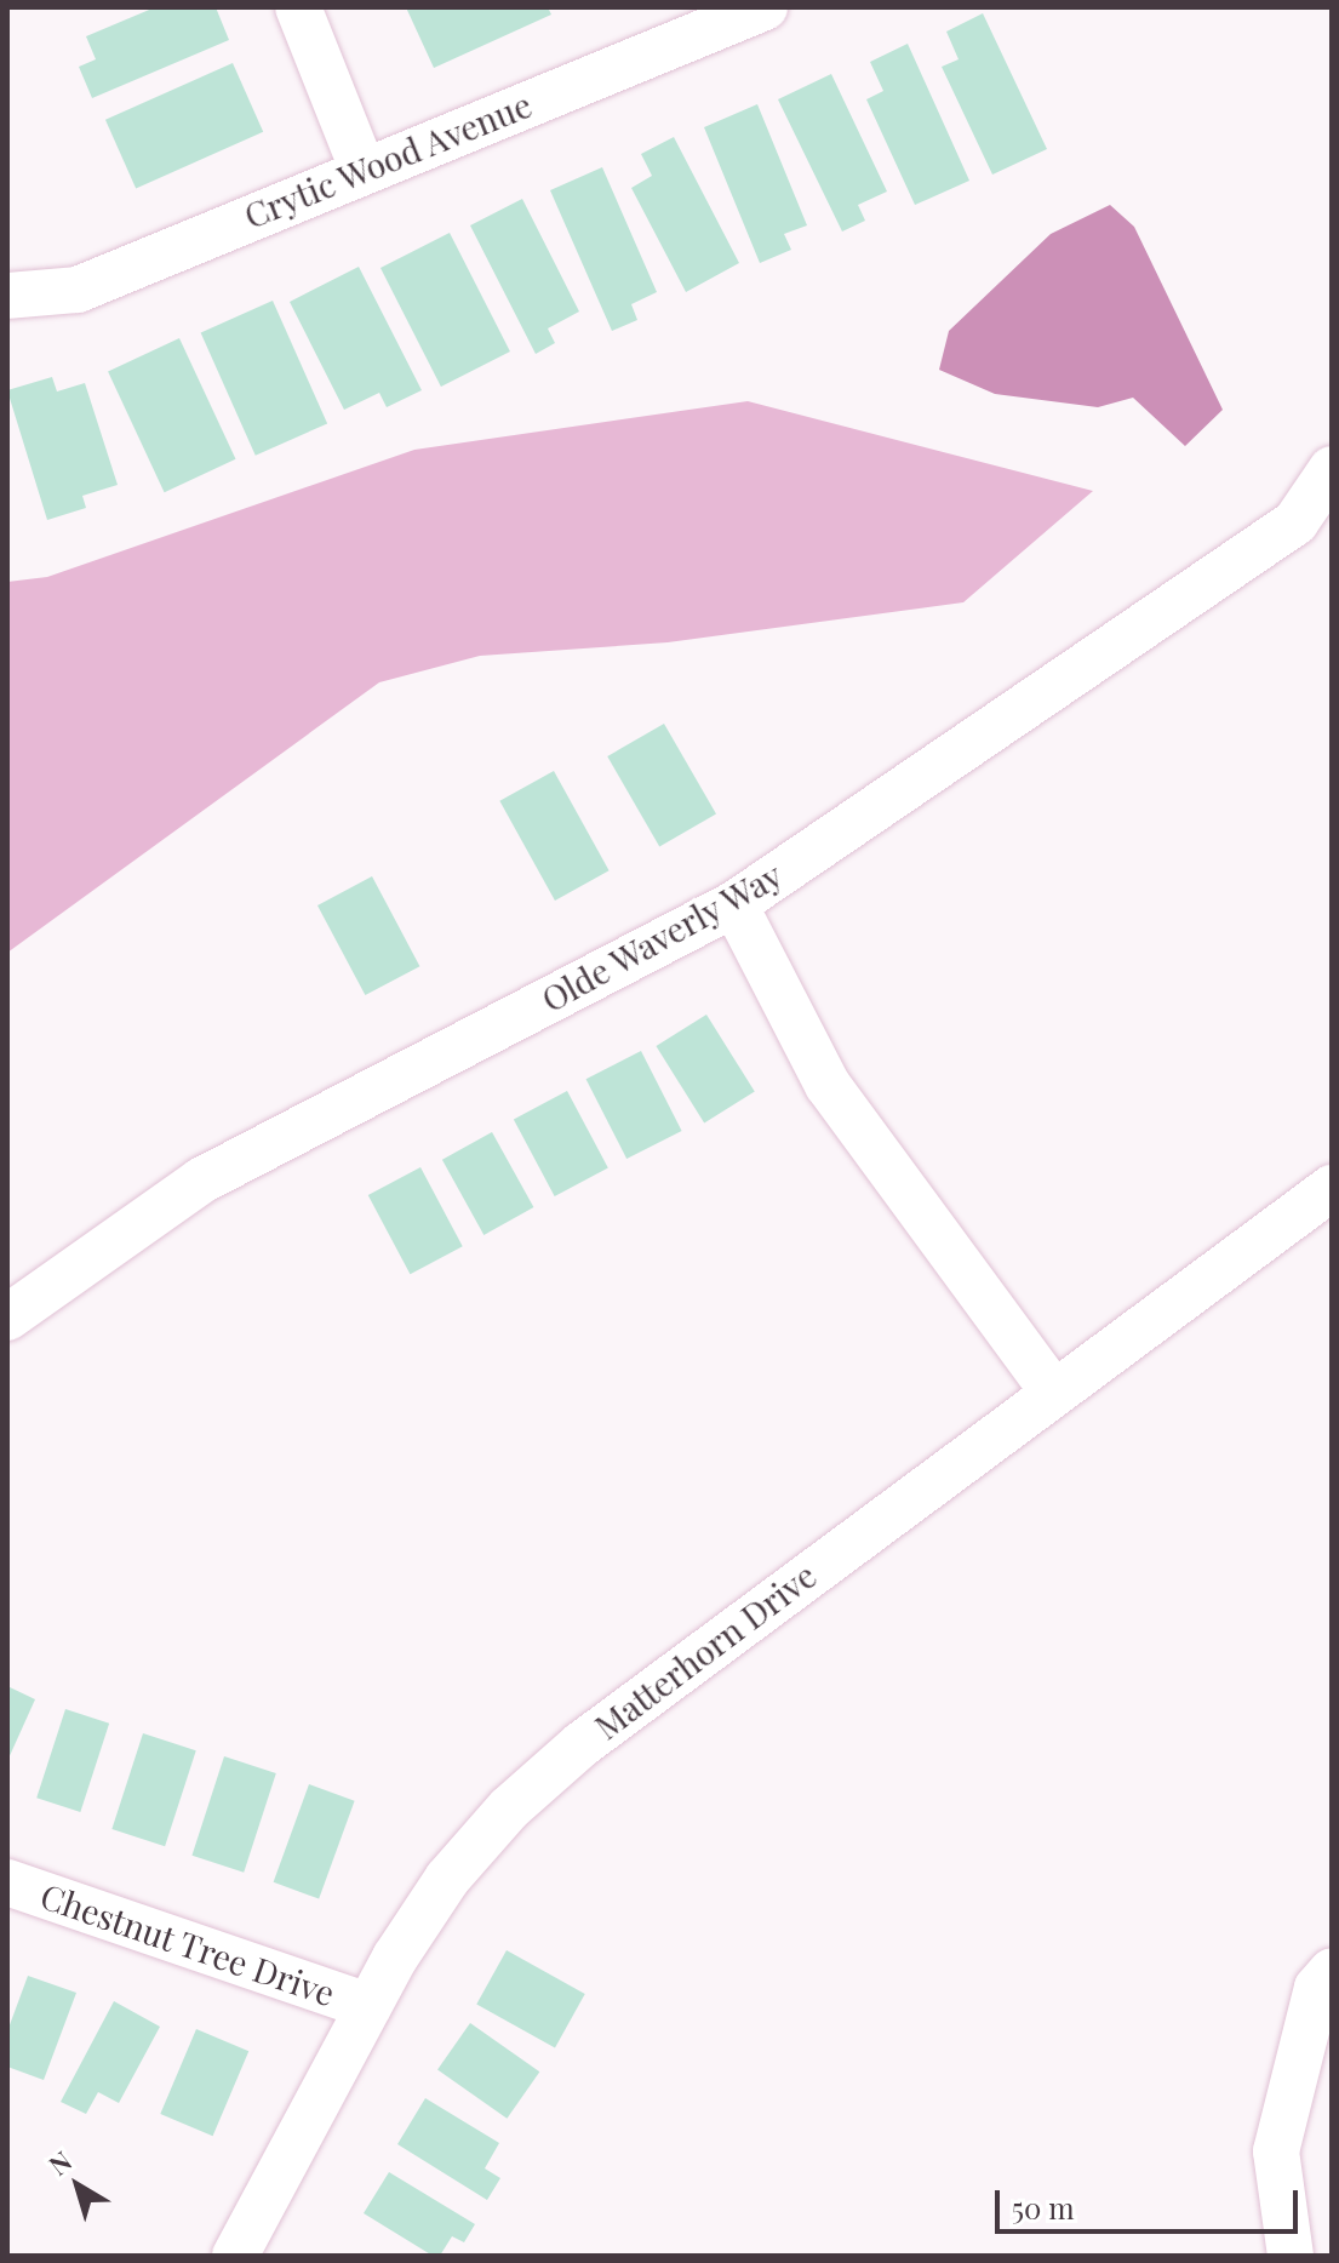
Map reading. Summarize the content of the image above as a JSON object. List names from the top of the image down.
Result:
{
  "streets": {
    "street": [
      "Crytic Wood Avenue",
      "Olde Waverly Way",
      "Matterhorn Drive",
      "Chestnut Tree Drive"
    ]
  },
  "crossings": [
    ["Matterhorn Drive", "Chestnut Tree Drive"]
  ],
  "scale_bar": "50 m",
  "north": "top left"
}
